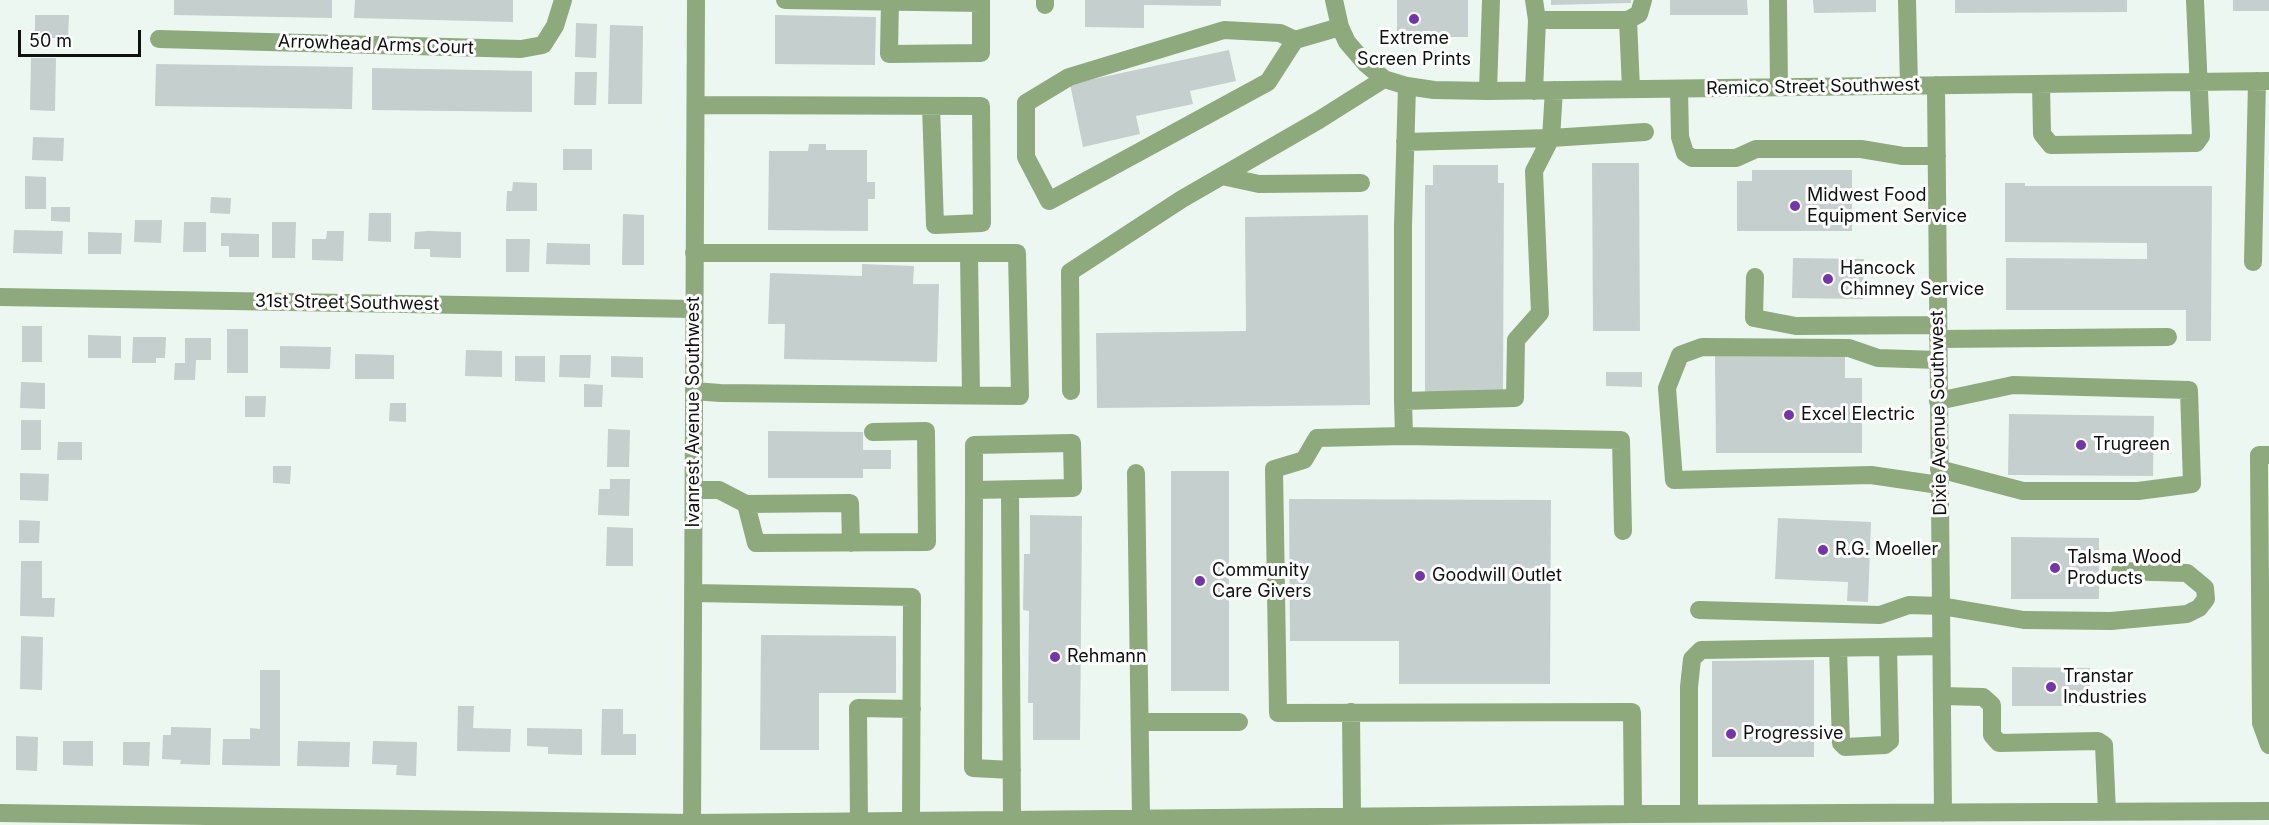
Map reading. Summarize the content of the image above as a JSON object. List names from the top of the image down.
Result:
{
  "streets": {
    "street": [
      "Arrowhead Arms Court",
      "Remico Street Southwest",
      "31st Street Southwest",
      "Ivanrest Avenue Southwest",
      "Dixie Avenue Southwest"
    ]
  },
  "crossings": [
    ["Remico Street Southwest", "Dixie Avenue Southwest"],
    ["31st Street Southwest", "Ivanrest Avenue Southwest"]
  ],
  "places": [
    "Extreme Screen Prints",
    "Midwest Food Equipment Service",
    "Hancock Chimney Service",
    "Excel Electric",
    "Trugreen",
    "R.G. Moeller",
    "Talsma Wood Products",
    "Goodwill Outlet",
    "Community Care Givers",
    "Rehmann",
    "Transtar Industries",
    "Progressive"
  ],
  "scale_bar": "50 m"
}
